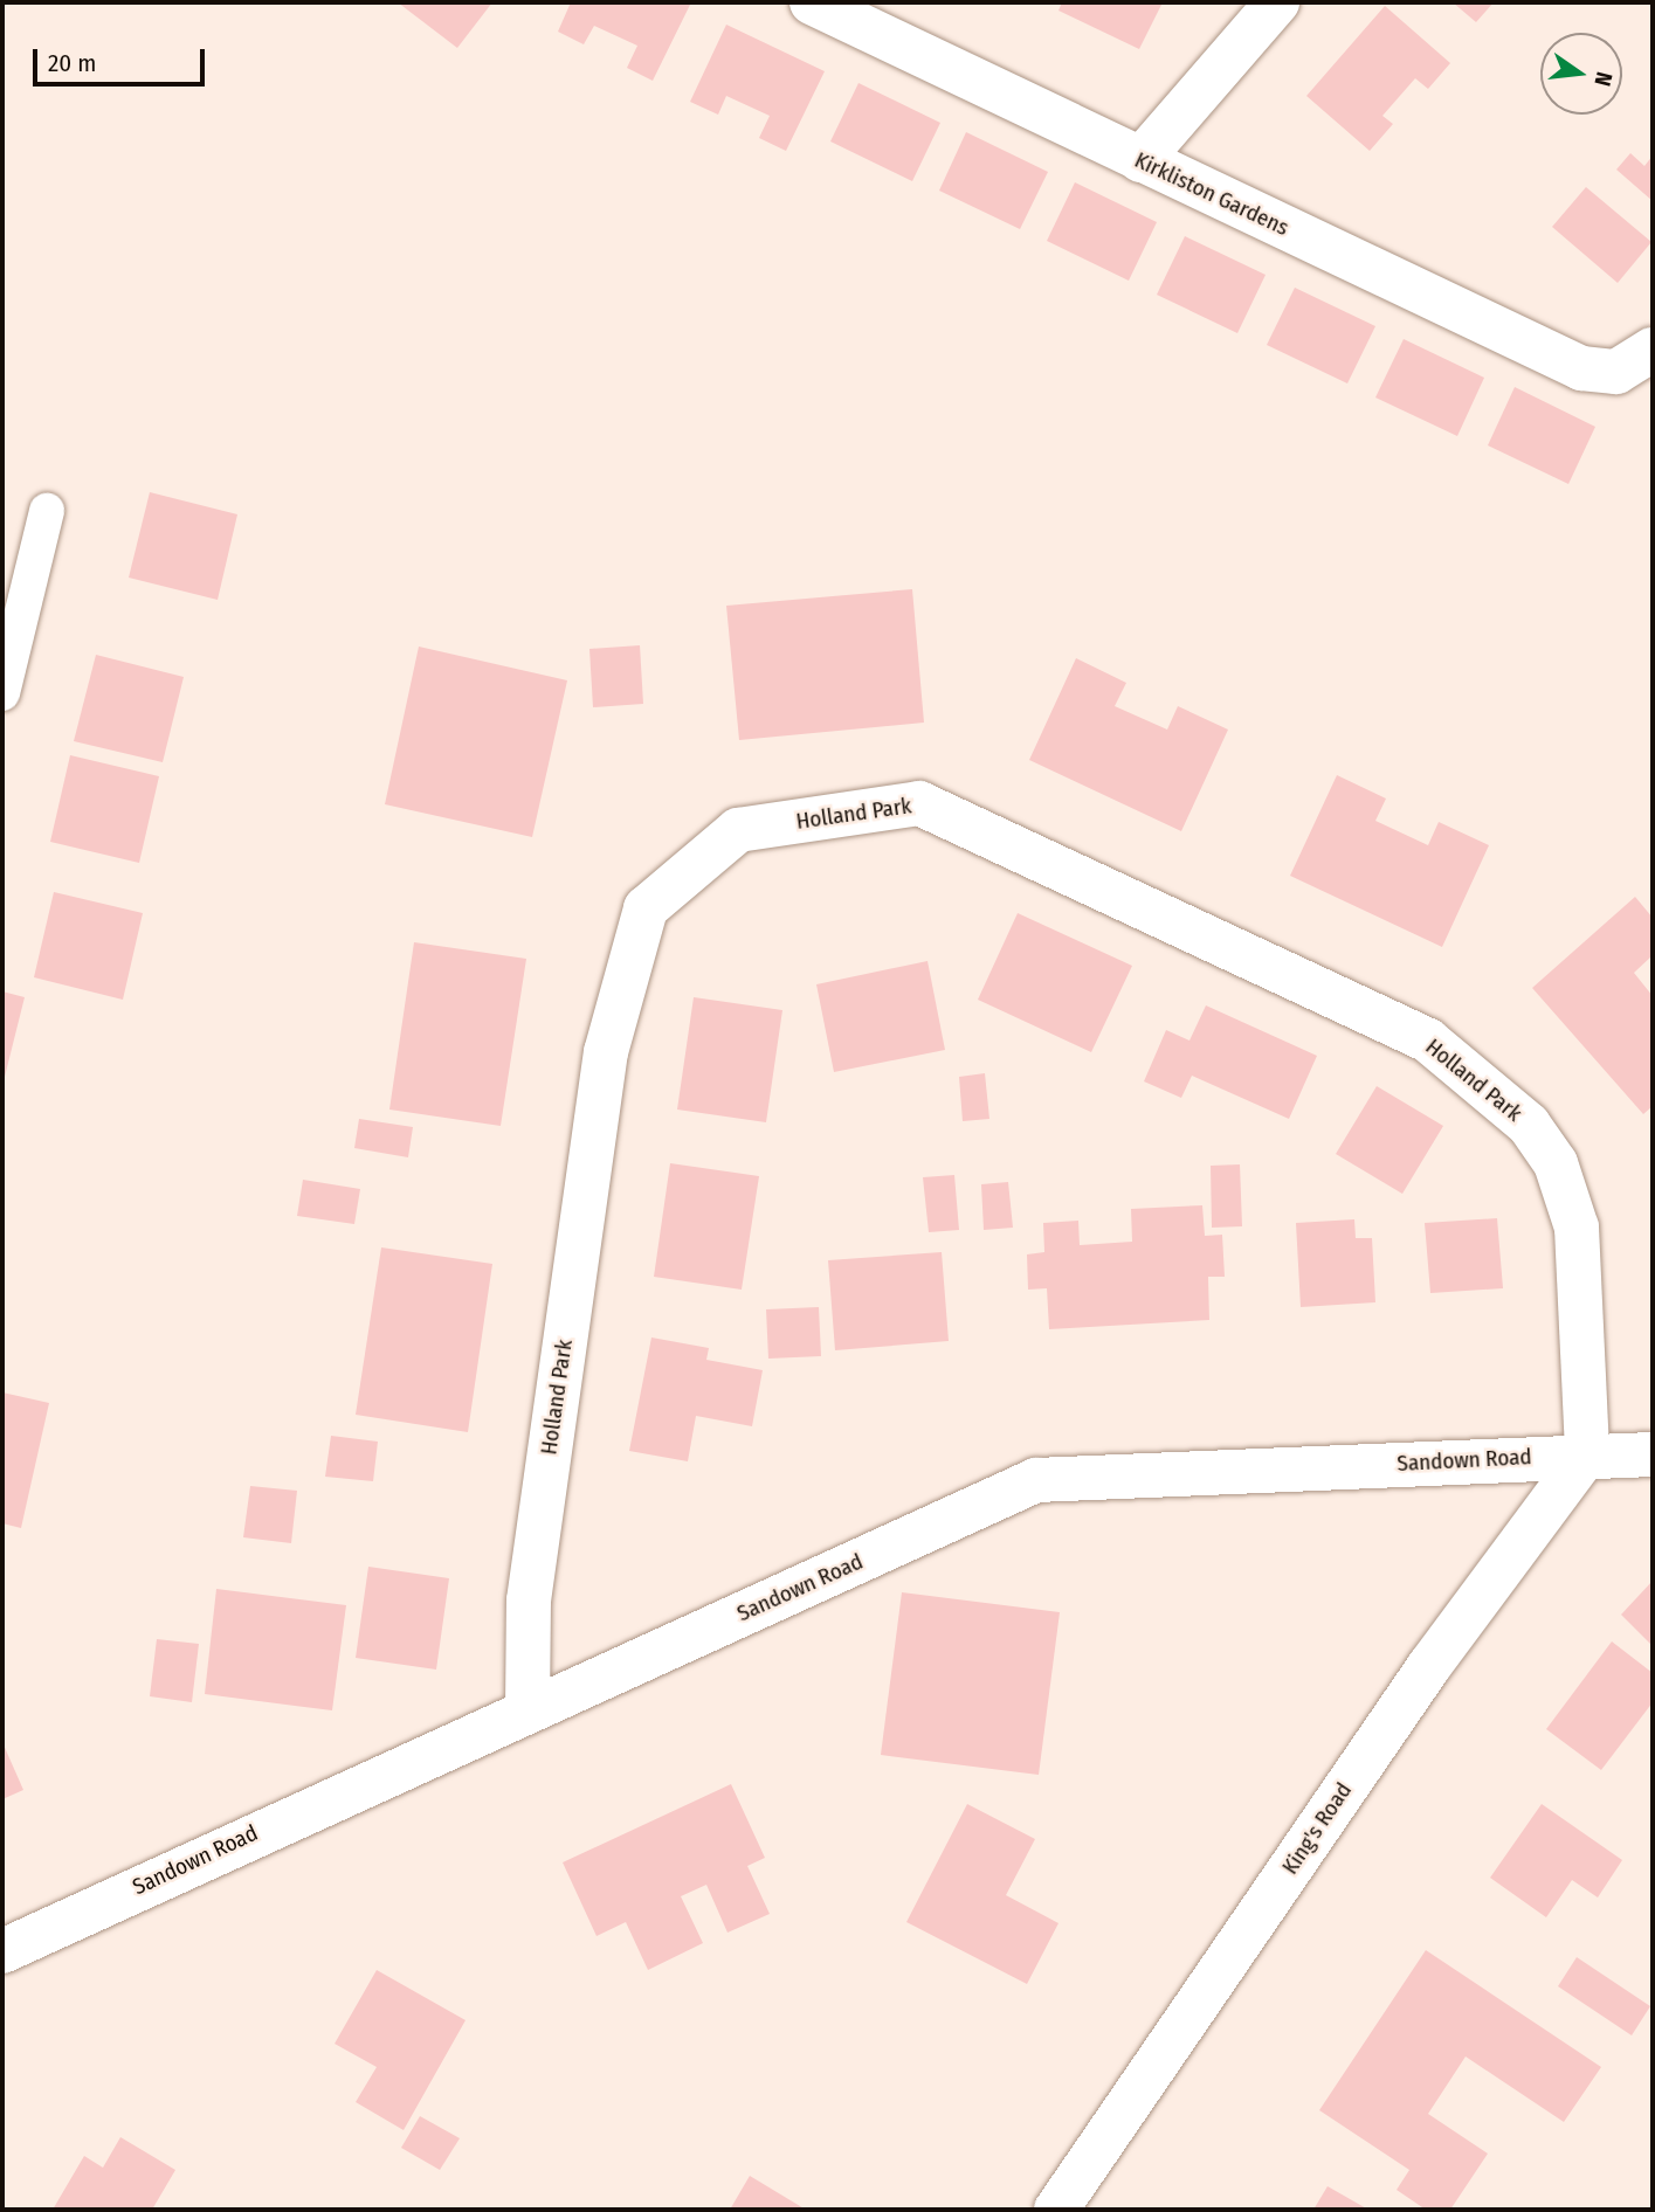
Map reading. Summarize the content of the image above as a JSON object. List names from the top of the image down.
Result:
{
  "streets": {
    "street": [
      "Kirkliston Gardens",
      "Holland Park",
      "Sandown Road",
      "King's Road"
    ]
  },
  "crossings": [
    ["Holland Park", "Sandown Road"],
    ["Holland Park", "King's Road"],
    ["Sandown Road", "King's Road"]
  ],
  "scale_bar": "20 m",
  "north": "right"
}
